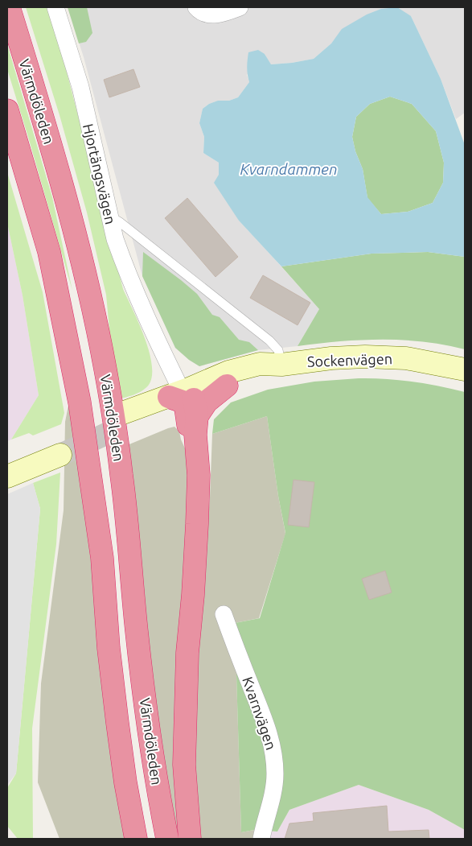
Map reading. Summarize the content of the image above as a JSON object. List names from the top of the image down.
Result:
{
  "streets": {
    "highway": ["Värmdöleden"],
    "street": ["Hjortängsvägen", "Sockenvägen", "Kvarnvägen"]
  },
  "crossings": [
    ["Hjortängsvägen", "Sockenvägen"]
  ],
  "water": ["Kvarndammen"]
}
